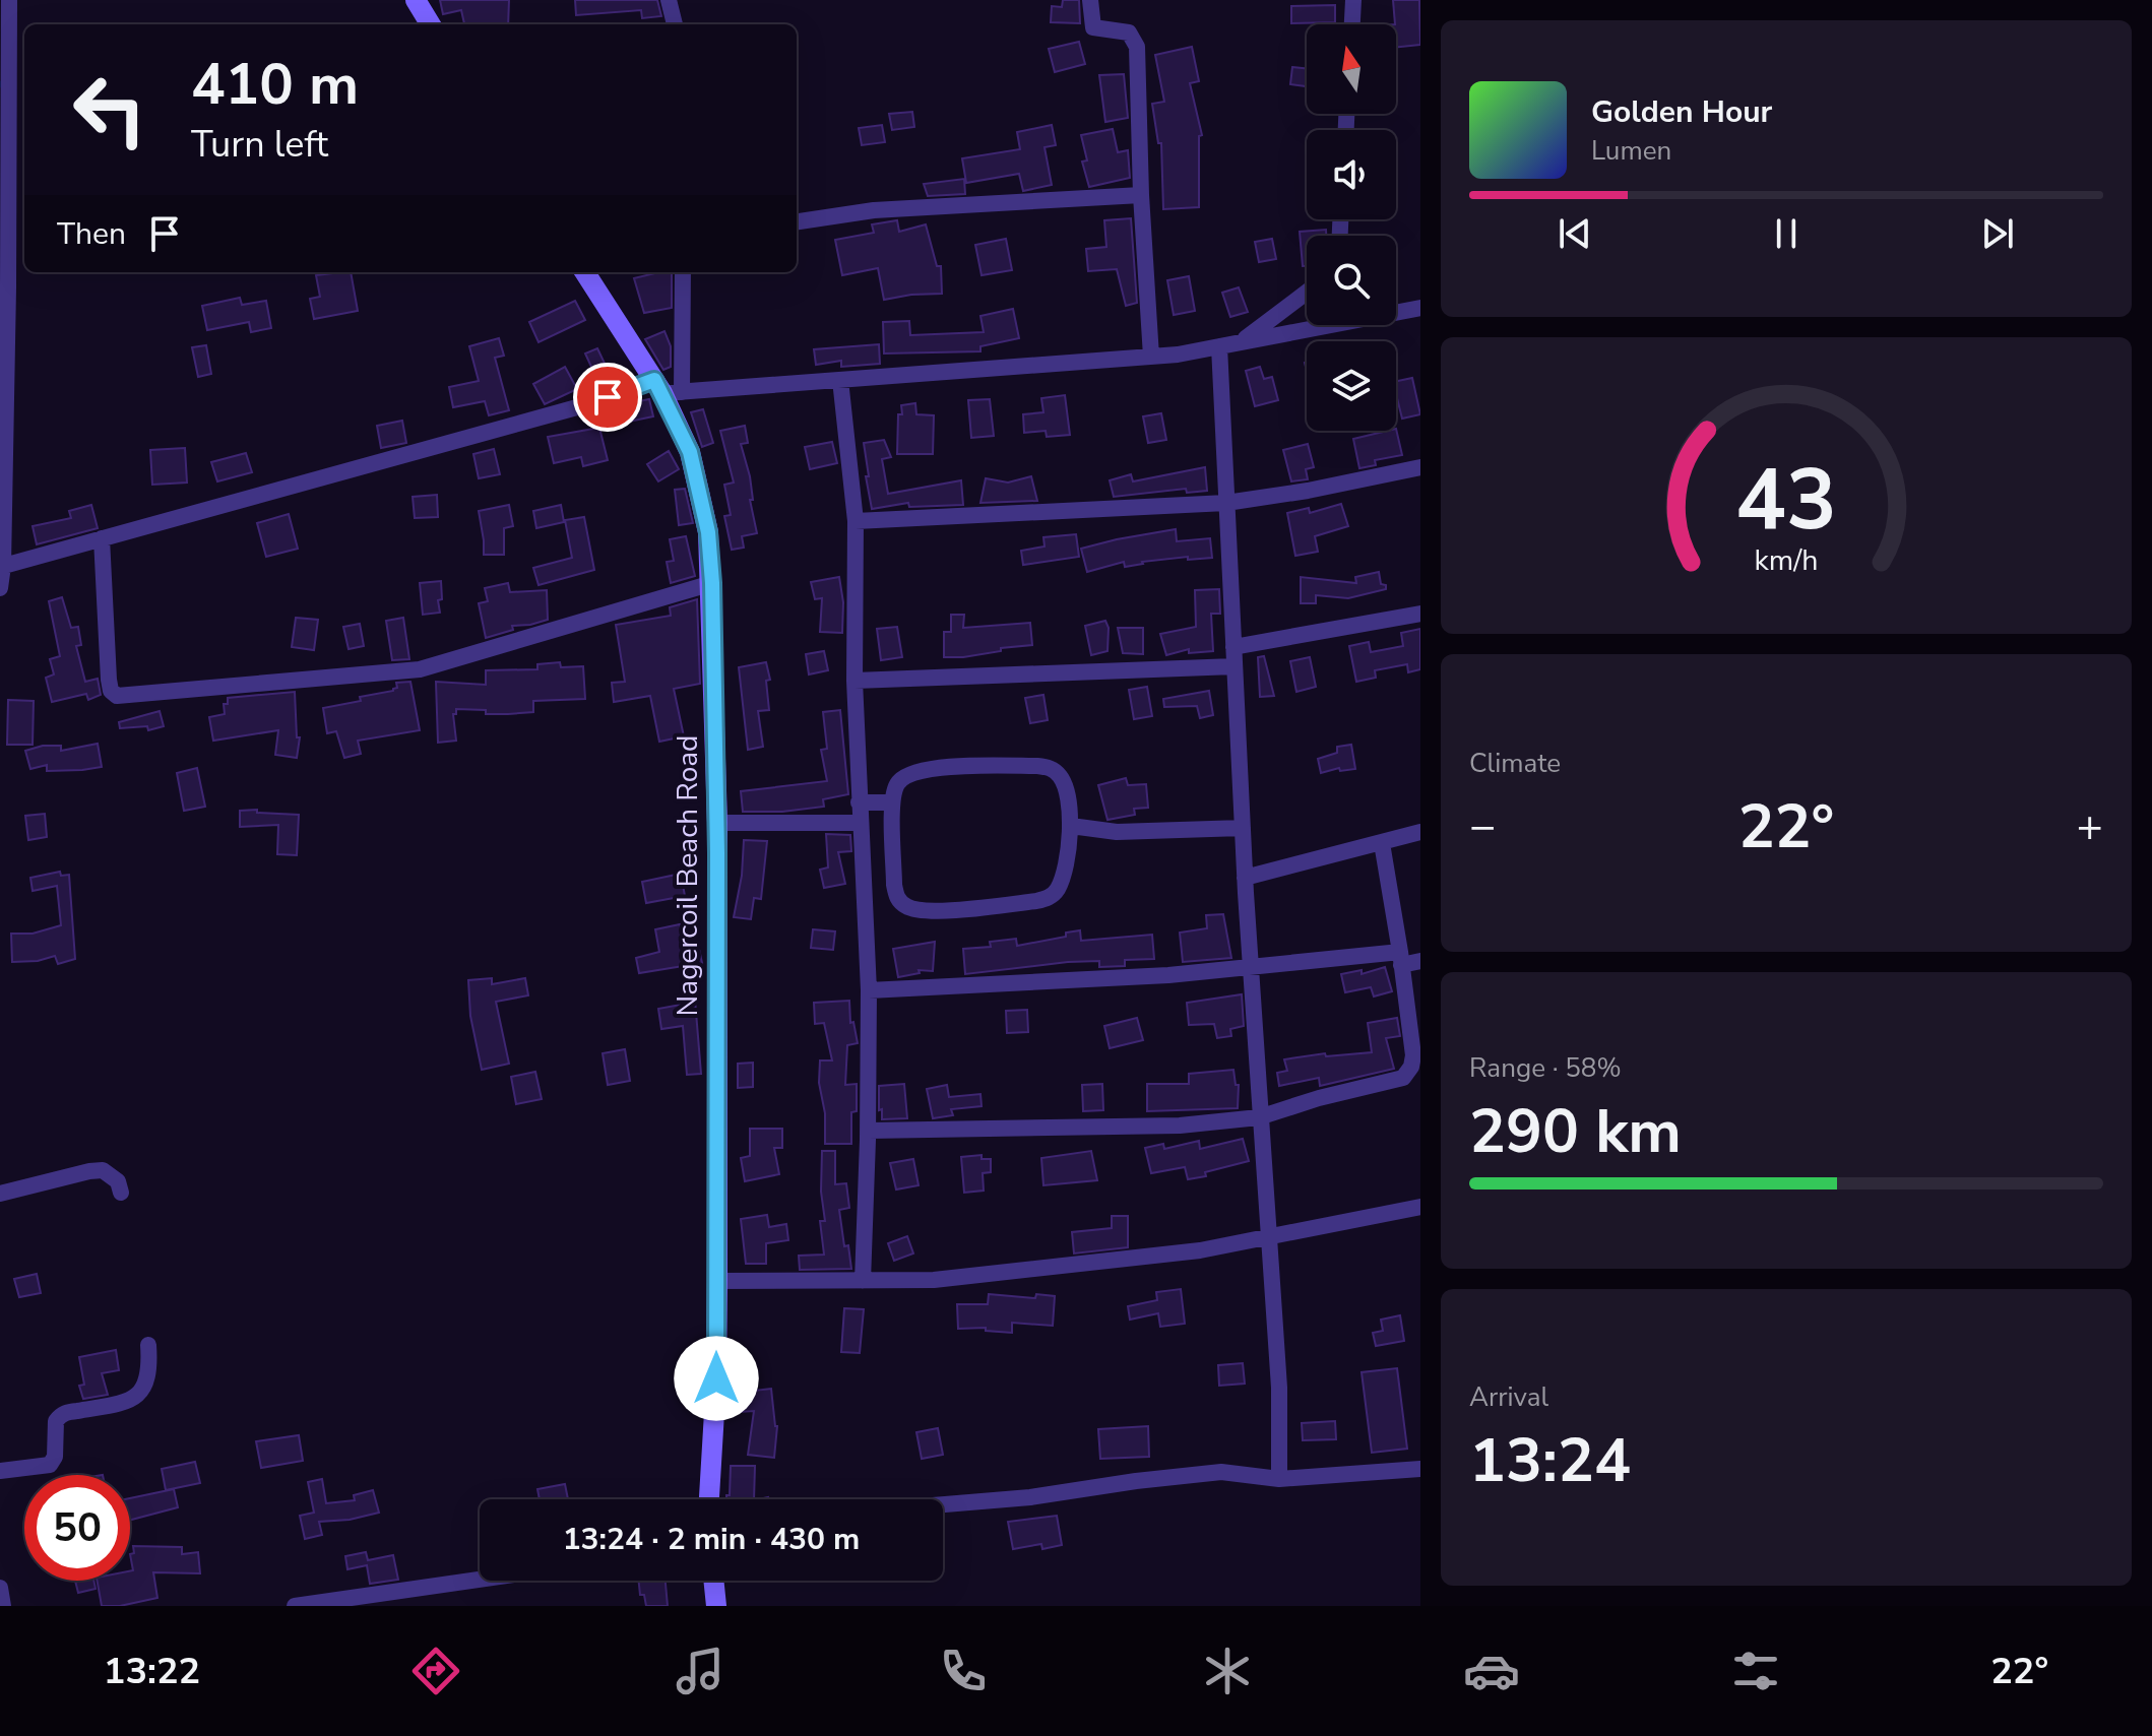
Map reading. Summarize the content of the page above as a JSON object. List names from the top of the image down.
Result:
{
  "streets": {
    "main road": ["Nagercoil Beach Road"]
  },
  "north": "top",
  "page": {
    "turn": ["410 m", "Turn left"],
    "song": ["Golden Hour", "Lumen"],
    "then": "Then",
    "tile": [
      "Climate",
      ["Range · 58%", "290 km"],
      ["Arrival", "13:24"]
    ],
    "heat": ["−", "22°", "+"],
    "limit": "50",
    "trip": "13:24 · 2 min · 430 m",
    "tabs": ["13:22", "22°"],
    "gauge": ["43", "km/h"]
  }
}
